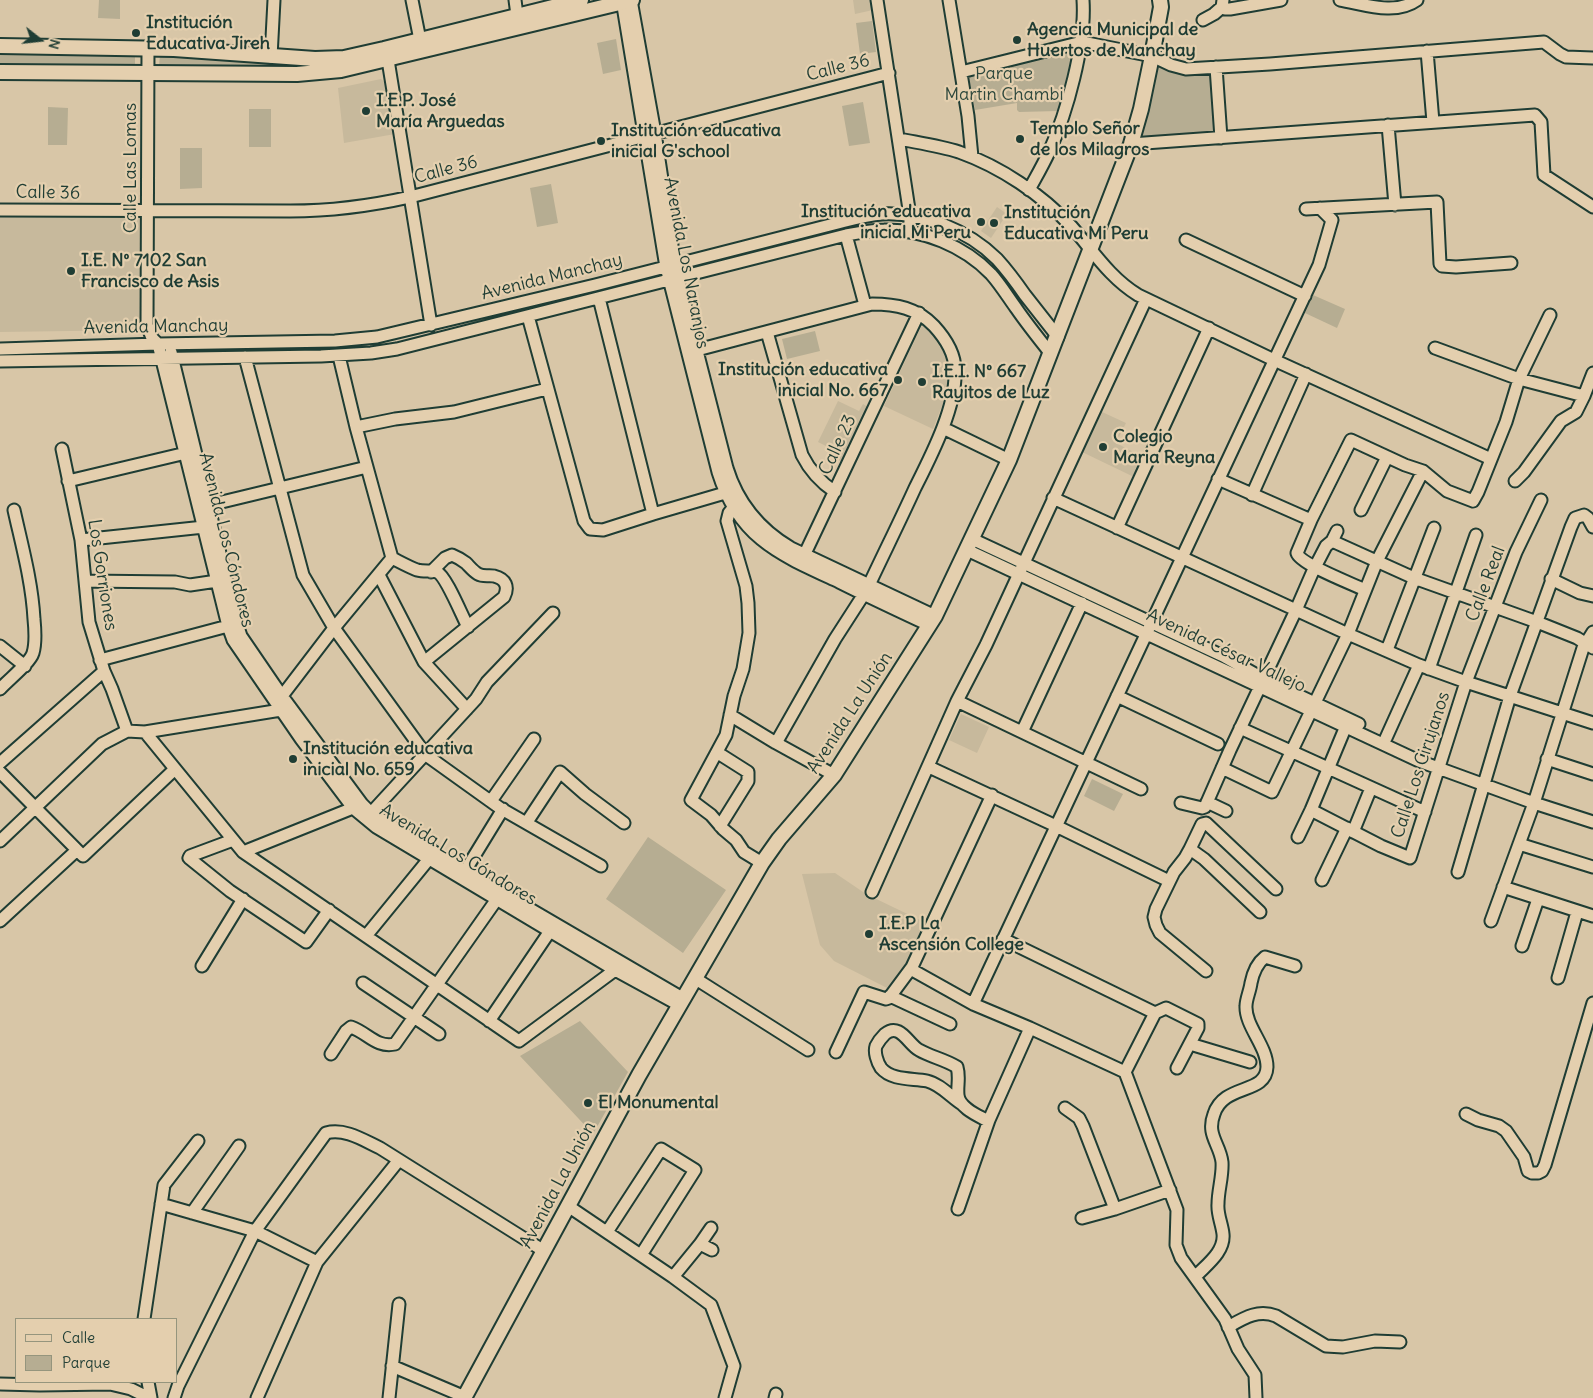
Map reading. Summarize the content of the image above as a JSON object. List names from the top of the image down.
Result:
{
  "streets": {
    "main road": ["Avenida La Unión"],
    "street": [
      "Calle 36",
      "Calle Las Lomas",
      "Avenida Los Naranjos",
      "Avenida Manchay",
      "Calle 23",
      "Avenida Los Cóndores",
      "Los Gorriones",
      "Calle Real",
      "Avenida César Vallejo",
      "Calle Los Cirujanos"
    ]
  },
  "crossings": [
    ["Calle 36", "Calle Las Lomas"],
    ["Calle 36", "Avenida Los Naranjos"],
    ["Calle Las Lomas", "Avenida Manchay"],
    ["Calle Las Lomas", "Avenida Los Cóndores"],
    ["Avenida Los Naranjos", "Avenida Manchay"],
    ["Avenida Los Naranjos", "Calle 23"],
    ["Avenida Los Naranjos", "Avenida La Unión"],
    ["Avenida Manchay", "Avenida Los Cóndores"],
    ["Avenida Manchay", "Avenida La Unión"],
    ["Avenida Los Cóndores", "Avenida La Unión"],
    ["Calle Real", "Calle Los Cirujanos"],
    ["Avenida César Vallejo", "Avenida La Unión"],
    ["Avenida César Vallejo", "Calle Los Cirujanos"]
  ],
  "parks": ["Parque Martin Chambi"],
  "places": [
    "Institución Educativa Jireh",
    "Agencia Municipal de Huertos de Manchay",
    "I.E.P. José María Arguedas",
    "Templo Señor de los Milagros",
    "Institución educativa inicial G'school",
    "Institución educativa inicial Mi Peru",
    "Institución Educativa Mi Peru",
    "I.E. N° 7102 San Francisco de Asis",
    "Institución educativa inicial No. 667",
    "I.E.I. N° 667 Rayitos de Luz",
    "Colegio Maria Reyna",
    "Institución educativa inicial No. 659",
    "I.E.P La Ascensión College",
    "El Monumental"
  ],
  "legend": ["Calle", "Parque"],
  "north": "right"
}
